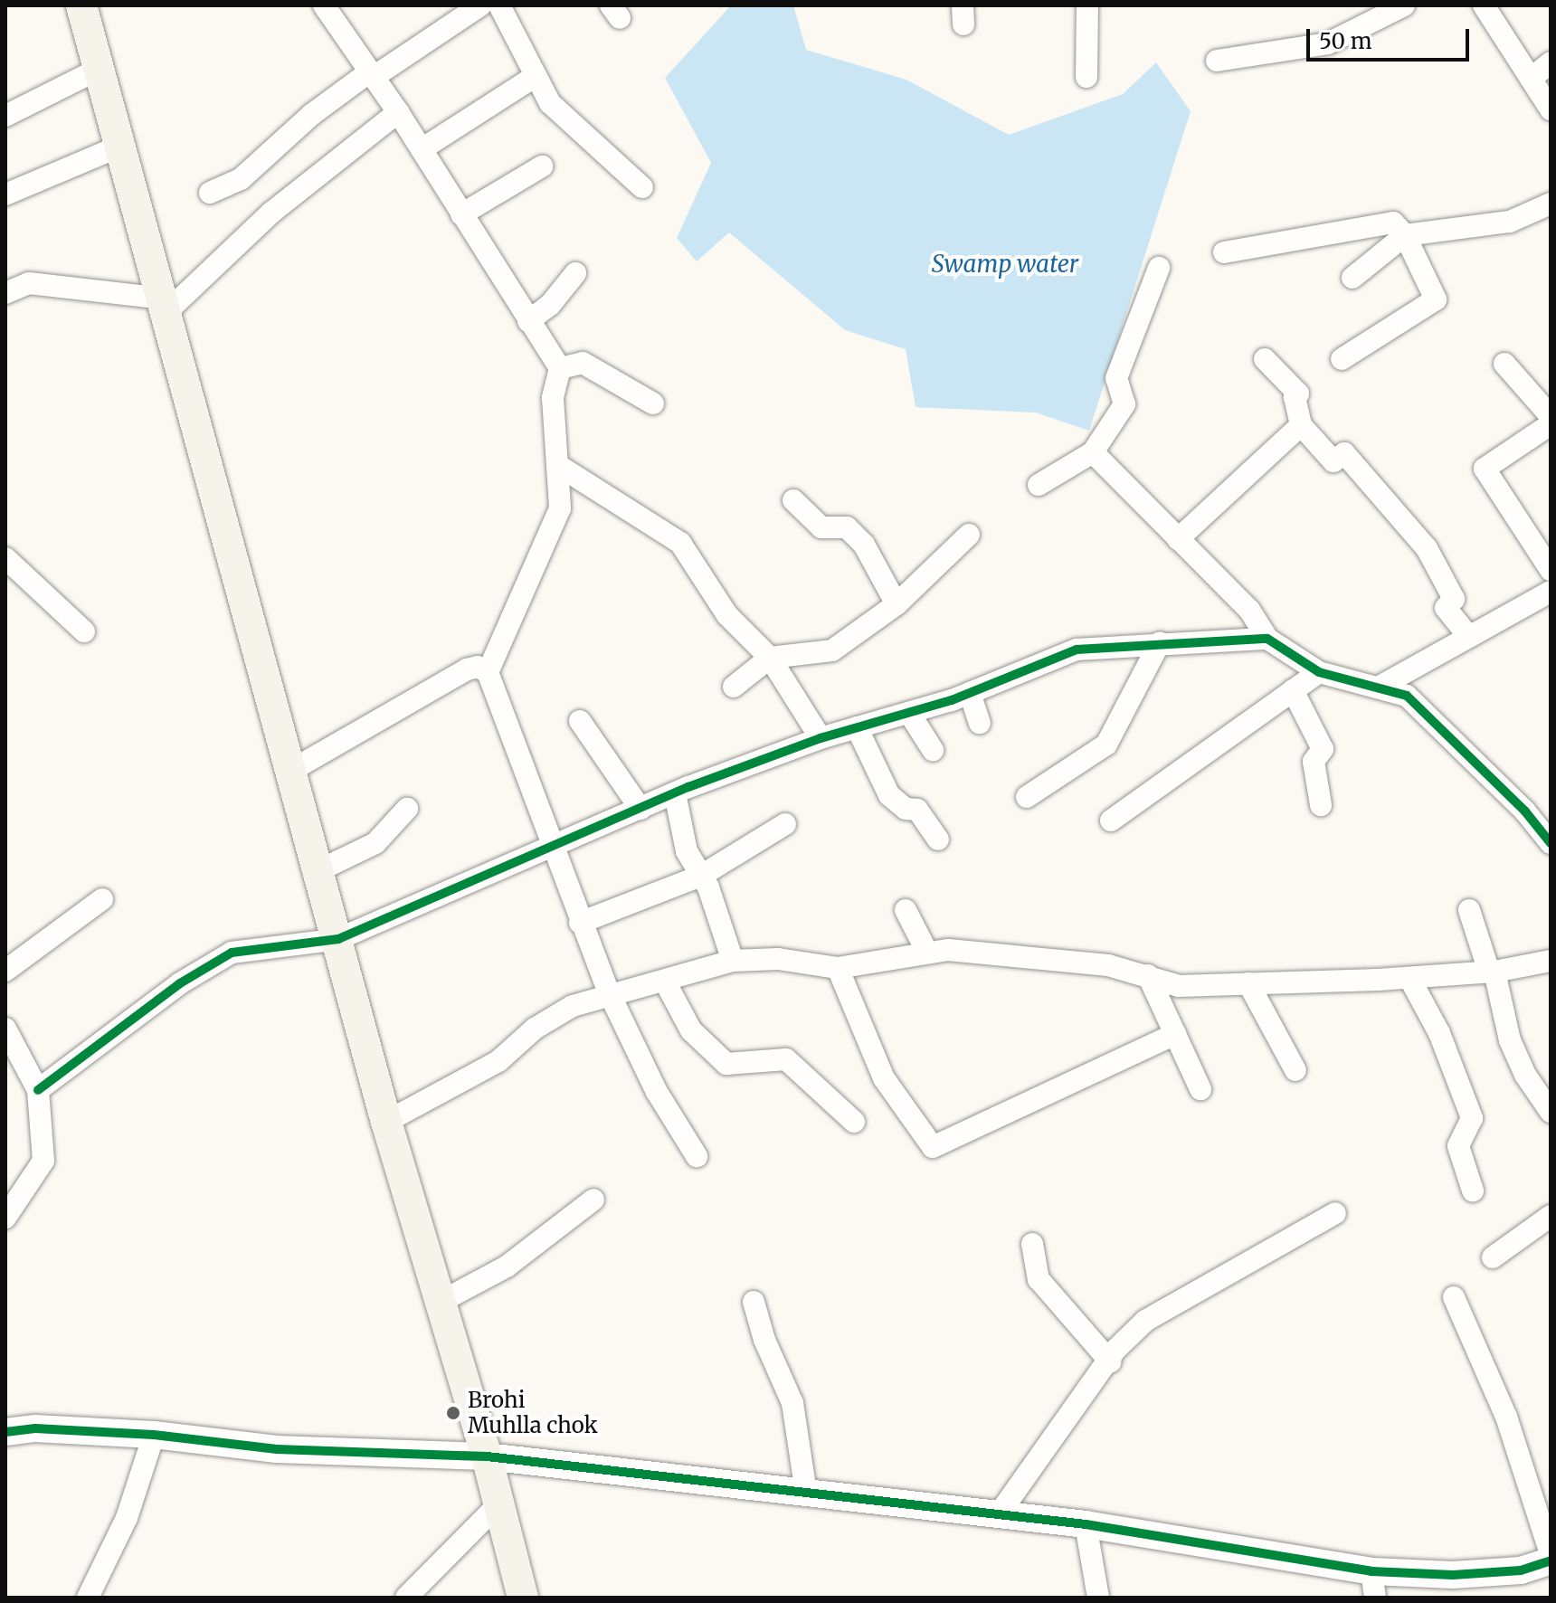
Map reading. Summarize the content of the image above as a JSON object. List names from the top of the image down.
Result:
{
  "water": ["Swamp water"],
  "places": ["Brohi Muhlla chok"],
  "scale_bar": "50 m"
}
